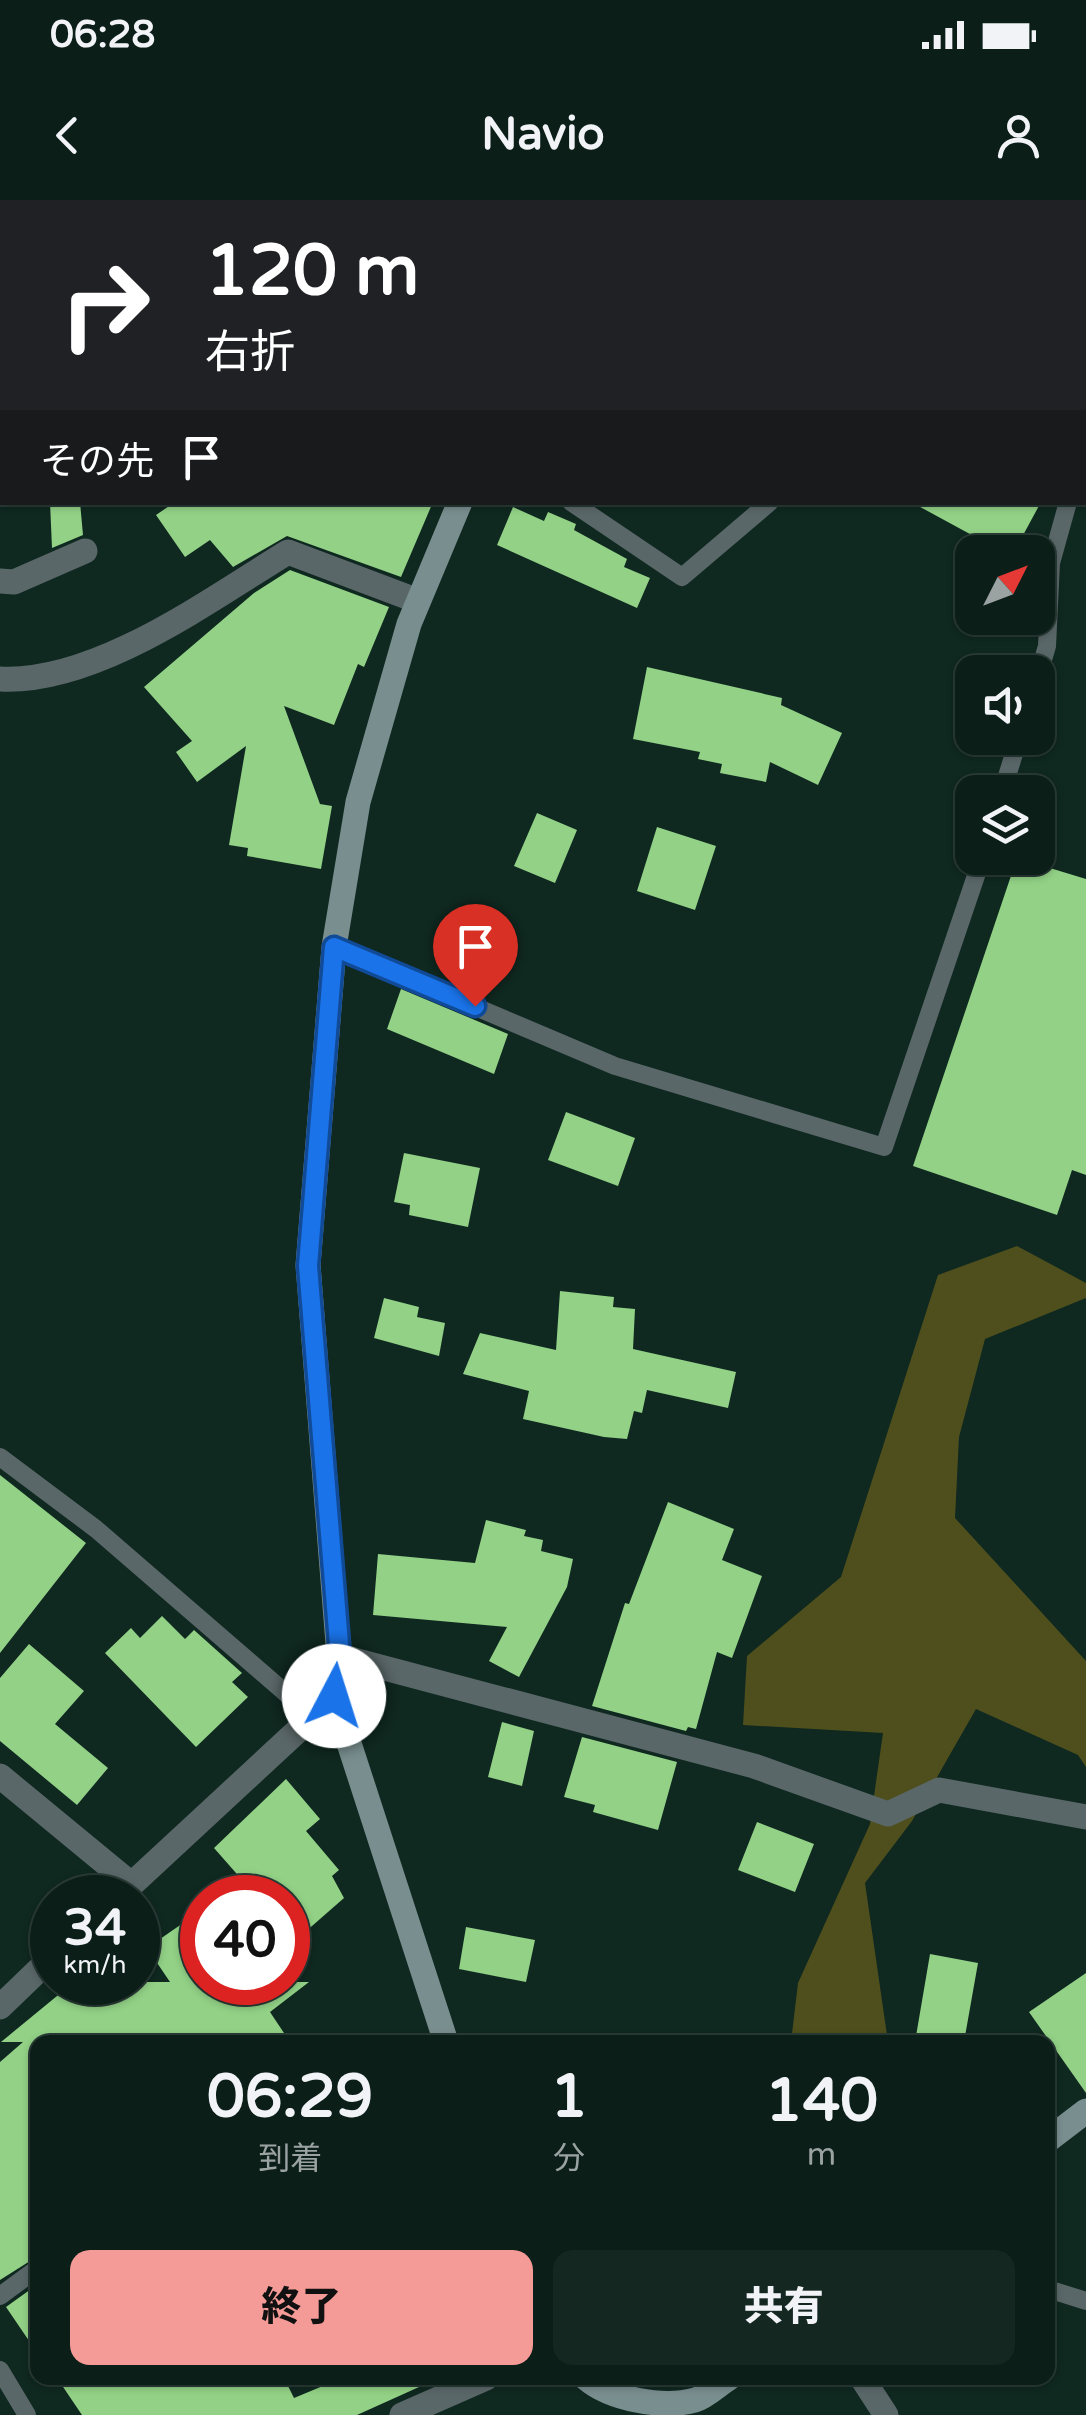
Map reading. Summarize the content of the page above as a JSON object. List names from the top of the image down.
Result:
{
  "north": "top right",
  "page": {
    "status": "06:28",
    "header": "Navio",
    "turn": ["120 m", "右折"],
    "then": "その先",
    "speed": "34 km/h",
    "limit": "40",
    "eta": [
      "06:29",
      "到着",
      "1",
      "分",
      "140",
      "m"
    ],
    "buttons": ["終了", "共有"]
  }
}
